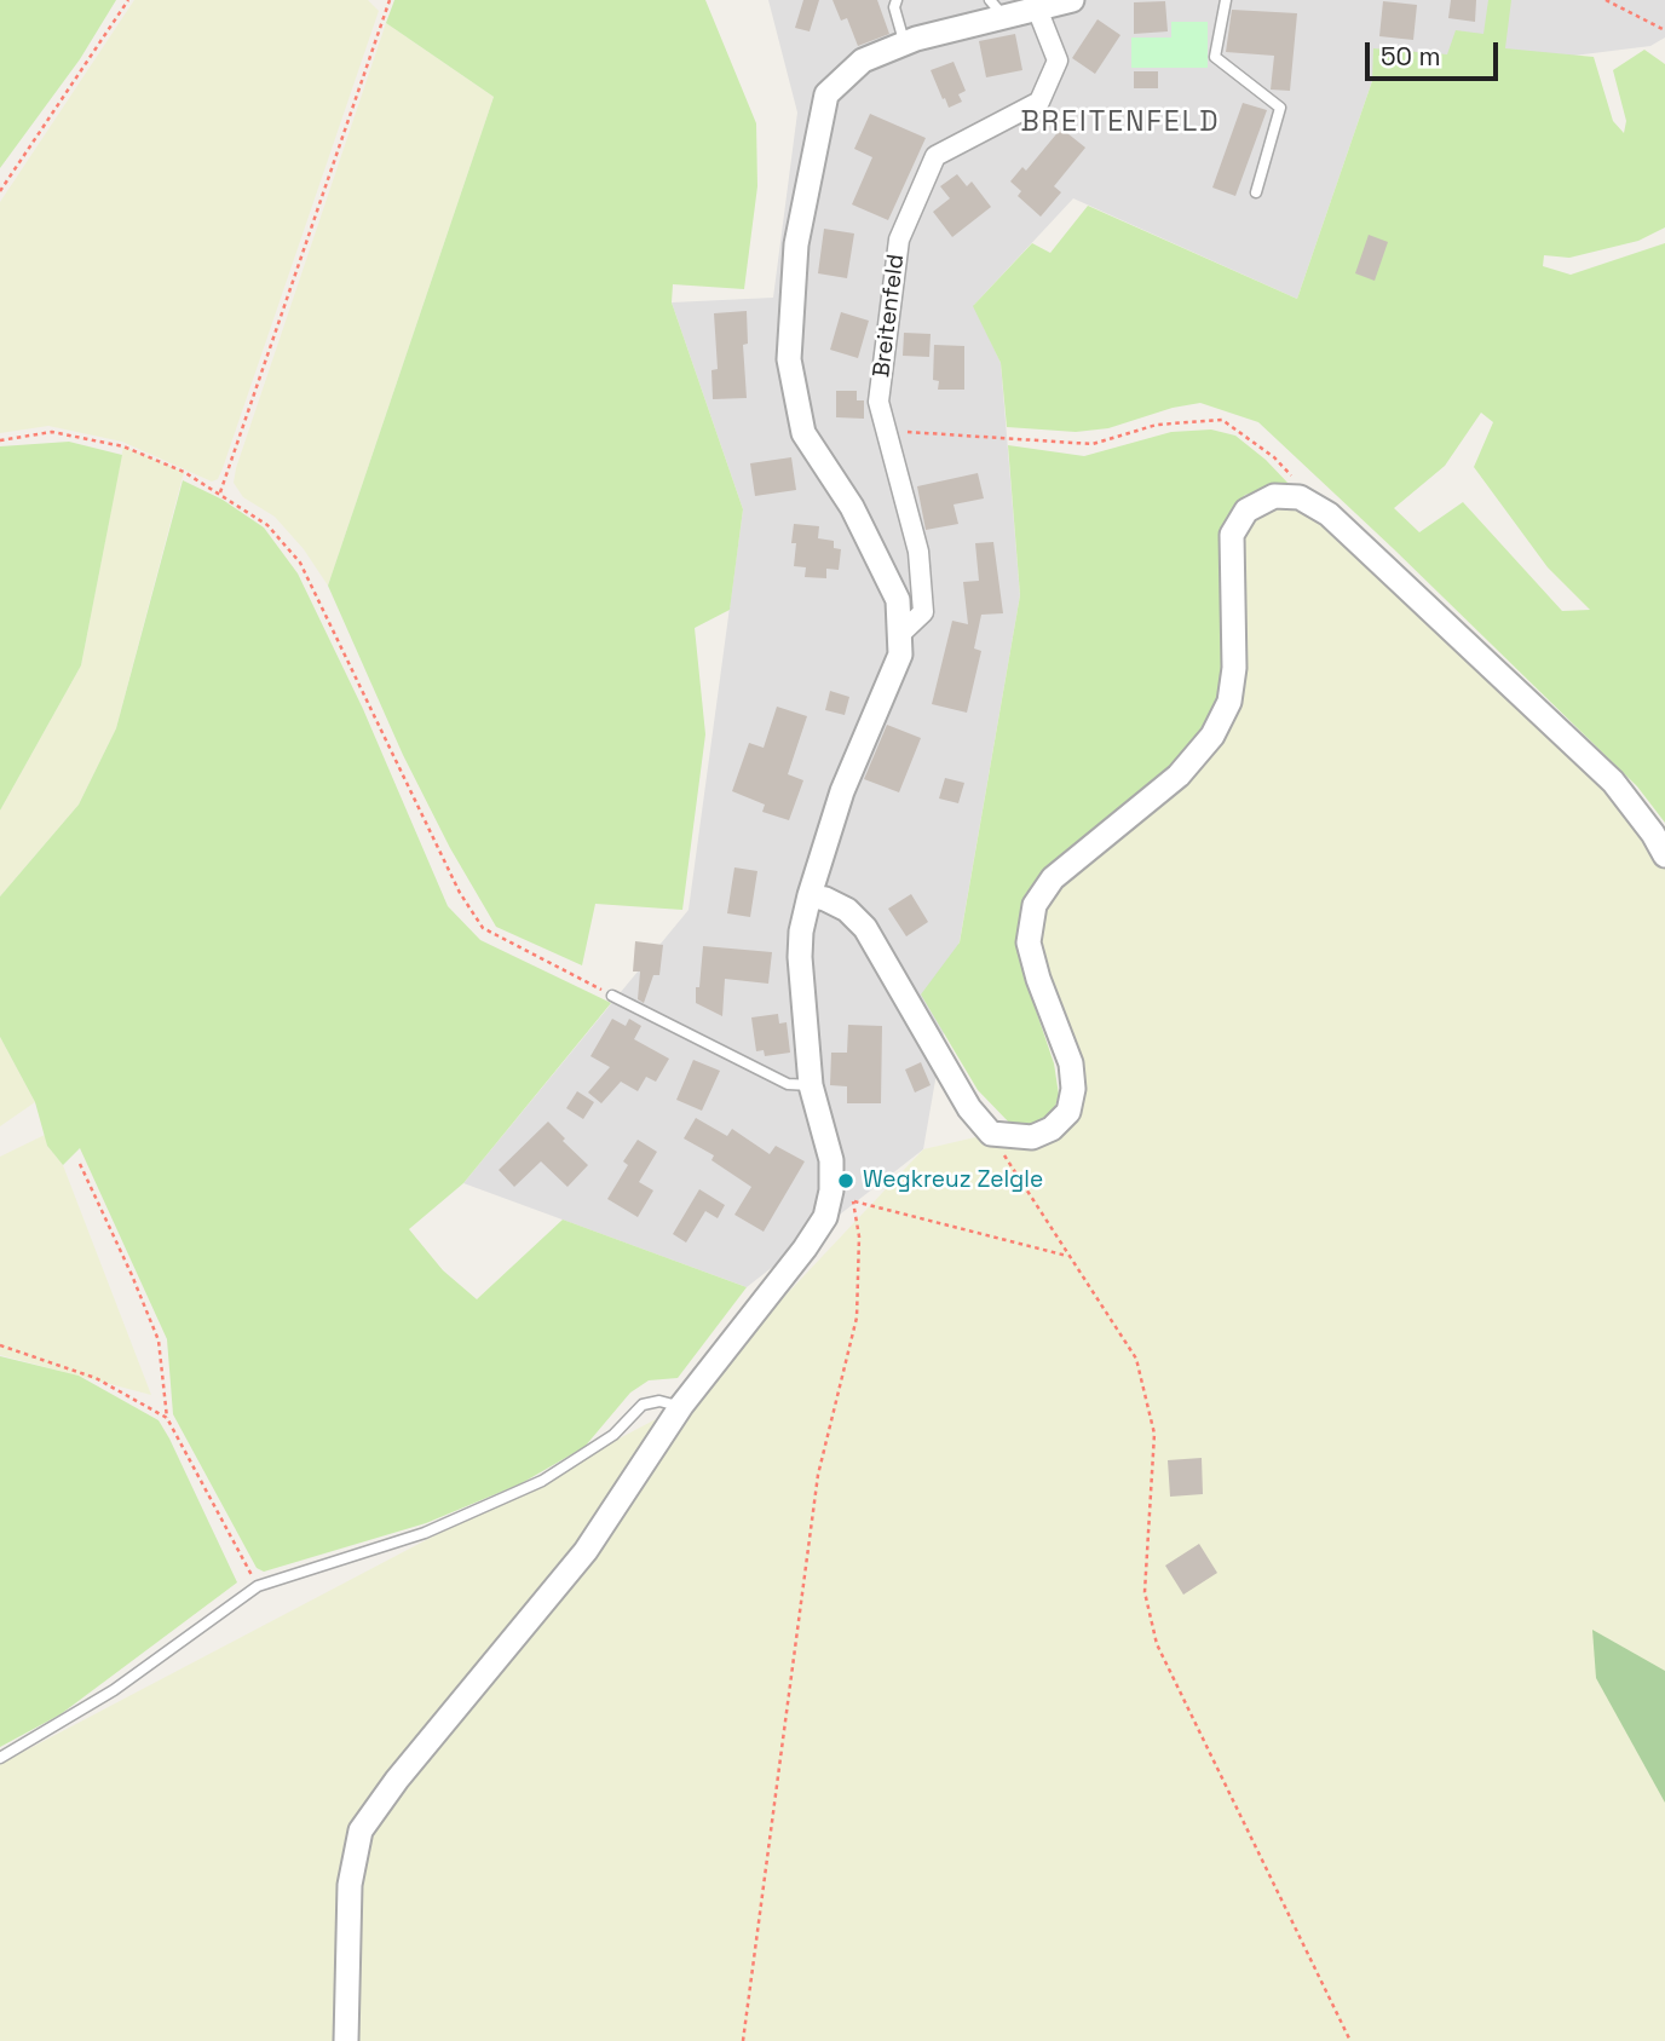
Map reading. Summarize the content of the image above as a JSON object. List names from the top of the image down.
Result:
{
  "streets": {
    "street": ["Breitenfeld"]
  },
  "districts": ["BREITENFELD"],
  "places": ["Wegkreuz Zelgle"],
  "scale_bar": "50 m"
}
